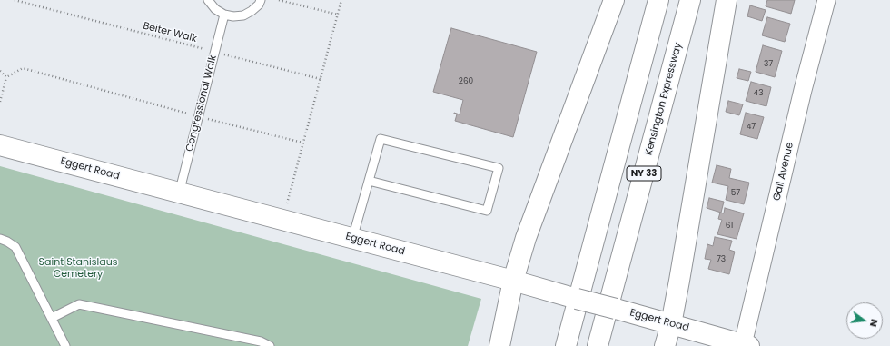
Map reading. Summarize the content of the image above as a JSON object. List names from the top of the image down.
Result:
{
  "streets": {
    "main road": ["Kensington Expressway", "Eggert Road", "NY 33"],
    "street": ["Gail Avenue"],
    "lane": ["Congressional Walk"],
    "path": ["Beiter Walk"]
  },
  "crossings": [
    ["Beiter Walk", "Congressional Walk"],
    ["Congressional Walk", "Eggert Road"],
    ["Eggert Road", "Gail Avenue"]
  ],
  "parks": ["Saint Stanislaus Cemetery"],
  "house_numbers": [
    "37",
    "260",
    "43",
    "47",
    "57",
    "61",
    "73"
  ],
  "north": "right"
}
